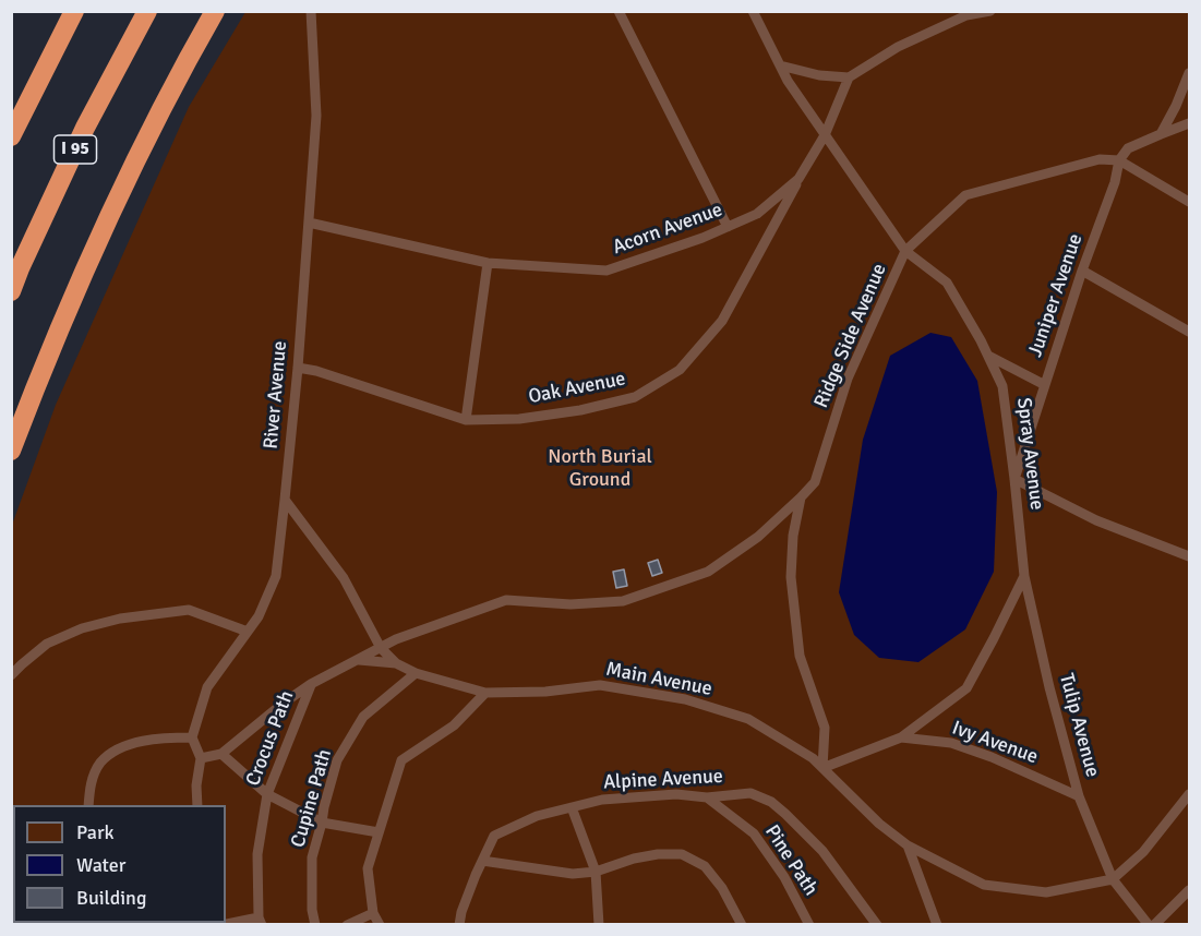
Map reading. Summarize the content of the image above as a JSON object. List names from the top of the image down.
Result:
{
  "streets": {
    "highway": ["I 95"],
    "lane": [
      "Acorn Avenue",
      "Juniper Avenue",
      "Ridge Side Avenue",
      "Oak Avenue",
      "River Avenue",
      "Spray Avenue",
      "Main Avenue",
      "Tulip Avenue",
      "Crocus Path",
      "Ivy Avenue",
      "Alpine Avenue",
      "Cupine Path",
      "Pine Path"
    ]
  },
  "crossings": [
    ["Acorn Avenue", "Oak Avenue"],
    ["Acorn Avenue", "River Avenue"],
    ["Acorn Avenue", "Spray Avenue"],
    ["Juniper Avenue", "Ridge Side Avenue"],
    ["Juniper Avenue", "Spray Avenue"],
    ["Ridge Side Avenue", "Spray Avenue"],
    ["Ridge Side Avenue", "Main Avenue"],
    ["Oak Avenue", "River Avenue"],
    ["Spray Avenue", "Tulip Avenue"],
    ["Main Avenue", "Tulip Avenue"],
    ["Main Avenue", "Ivy Avenue"],
    ["Main Avenue", "Cupine Path"],
    ["Tulip Avenue", "Ivy Avenue"],
    ["Alpine Avenue", "Pine Path"]
  ],
  "parks": ["North Burial Ground"],
  "legend": ["Park", "Water", "Building"]
}
